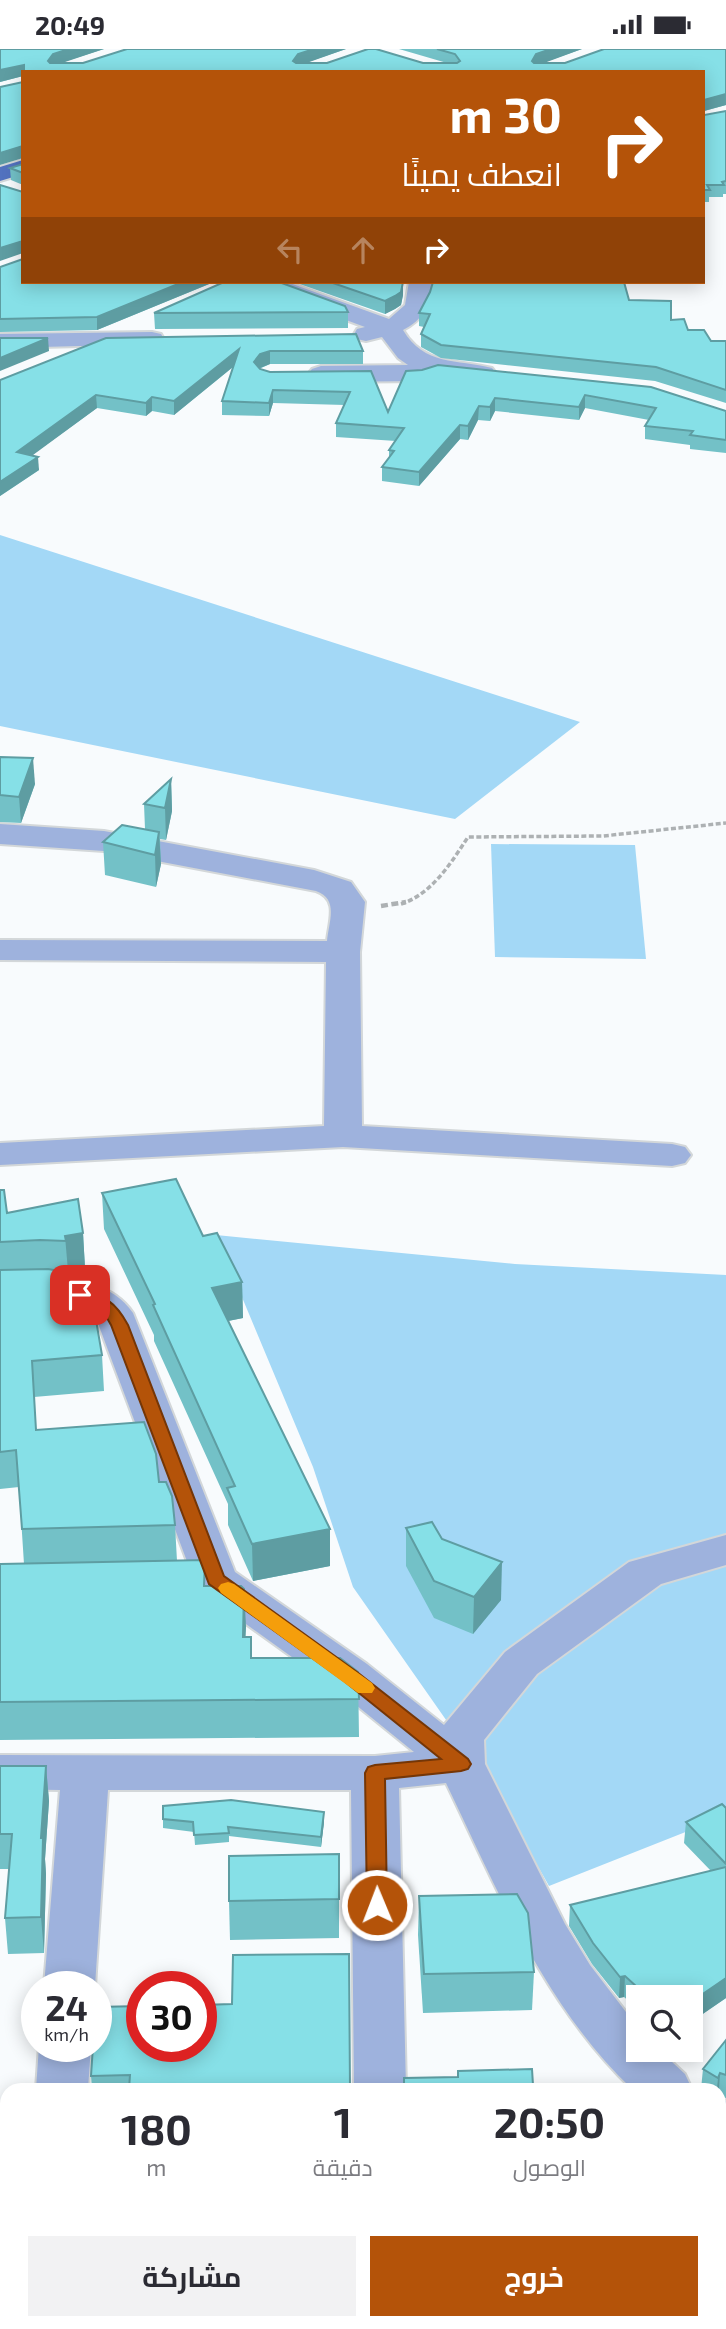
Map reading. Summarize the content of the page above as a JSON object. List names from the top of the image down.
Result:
{
  "page": {
    "status": "20:49",
    "turn": ["30 m", "انعطف يمينًا"],
    "speed": "24 km/h",
    "limit": "30",
    "eta": [
      "20:50",
      "الوصول",
      "1",
      "دقيقة",
      "180",
      "m"
    ],
    "buttons": ["خروج", "مشاركة"]
  }
}
